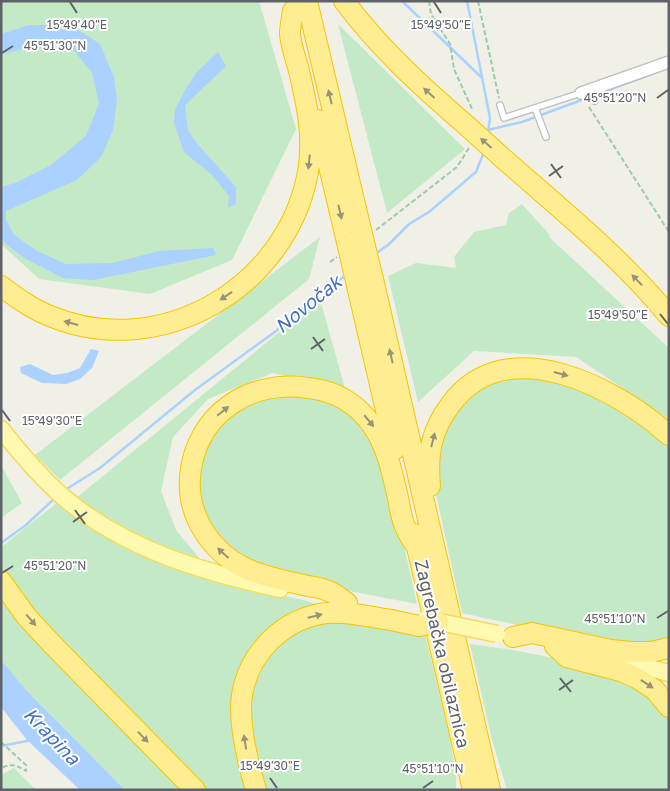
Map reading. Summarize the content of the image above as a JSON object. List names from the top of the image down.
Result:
{
  "streets": {
    "highway": ["Zagrebačka obilaznica"]
  },
  "water": ["Novočak", "Krapina"],
  "coordinates": [
    "15°49'40\"E",
    "15°49'50\"E",
    "45°51'30\"N",
    "45°51'20\"N",
    "15°49'30\"E",
    "45°51'10\"N"
  ]
}
